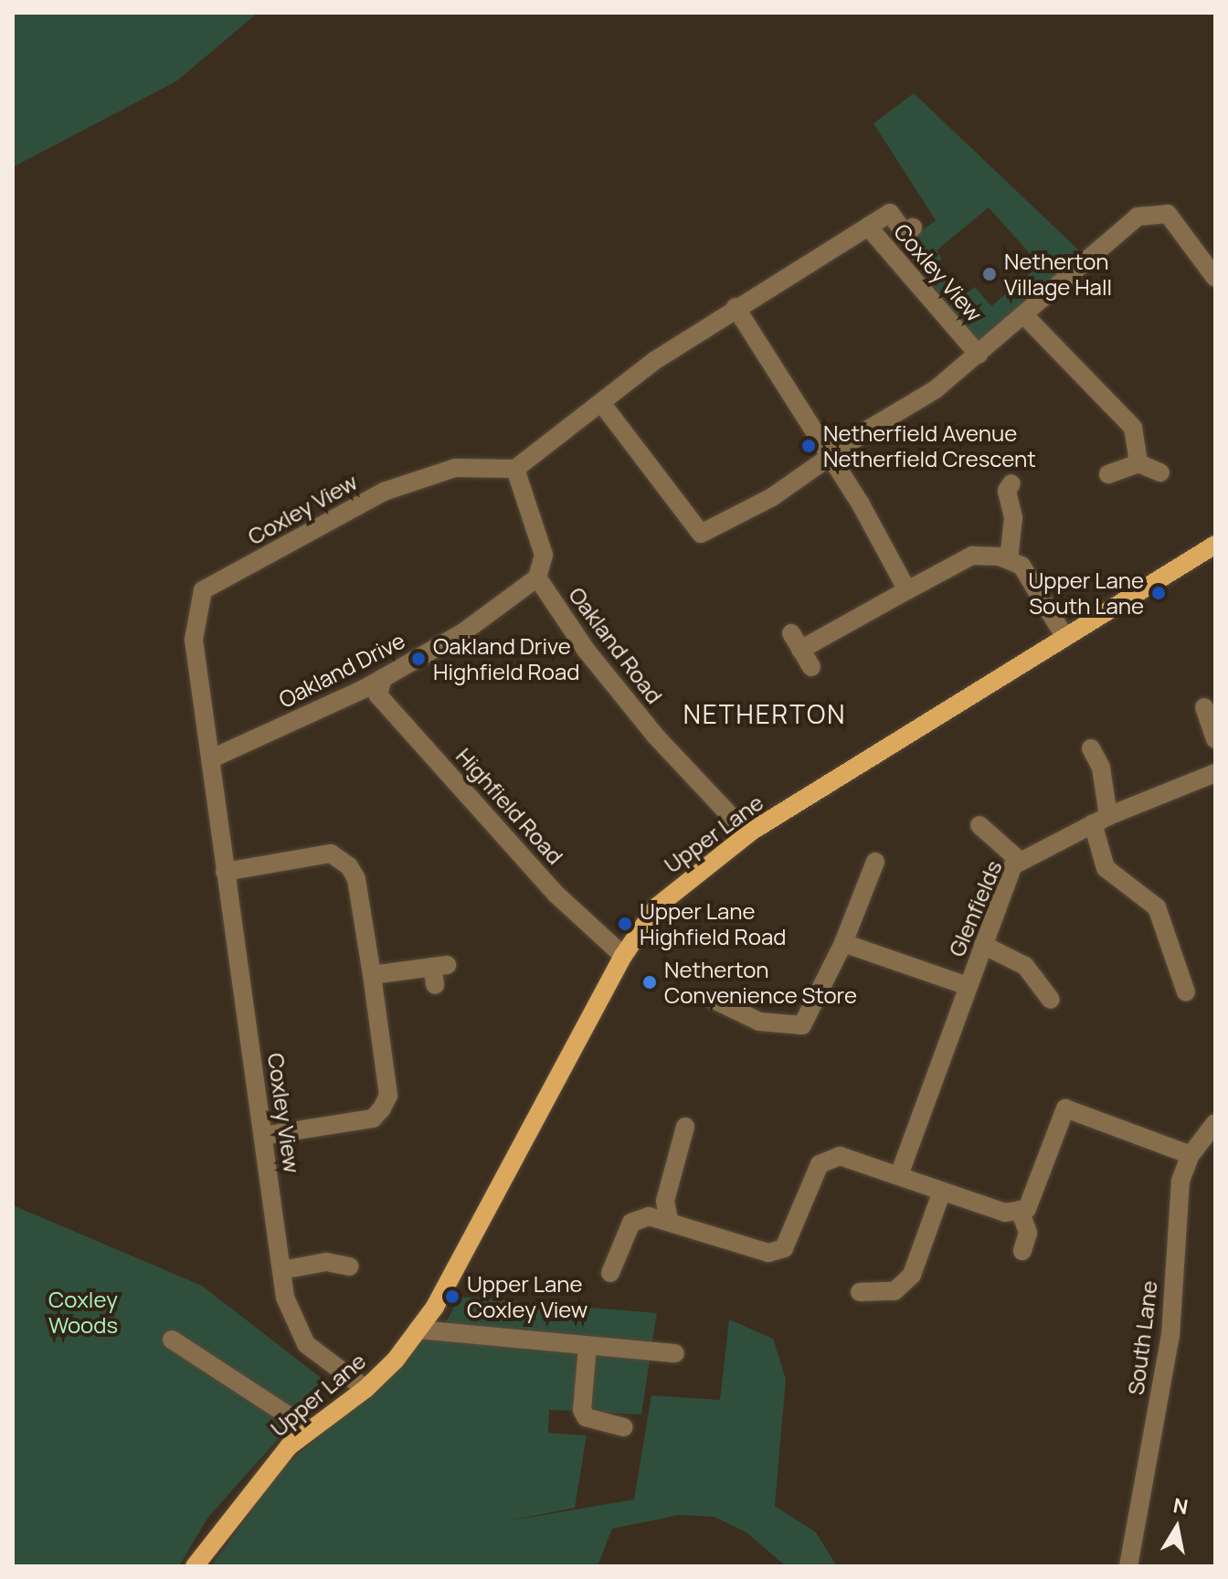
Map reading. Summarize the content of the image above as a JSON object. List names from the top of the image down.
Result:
{
  "streets": {
    "main road": ["Upper Lane"],
    "street": [
      "Coxley View",
      "Oakland Road",
      "Oakland Drive",
      "Highfield Road",
      "Glenfields",
      "South Lane"
    ]
  },
  "crossings": [
    ["Coxley View", "Oakland Drive"],
    ["Coxley View", "Upper Lane"],
    ["Oakland Road", "Oakland Drive"],
    ["Oakland Road", "Upper Lane"],
    ["Oakland Drive", "Highfield Road"],
    ["Highfield Road", "Upper Lane"]
  ],
  "districts": ["NETHERTON"],
  "parks": ["Coxley Woods"],
  "places": [
    "Netherton Village Hall",
    "Netherfield Avenue Netherfield Crescent",
    "Upper Lane South Lane",
    "Oakland Drive Highfield Road",
    "Upper Lane Highfield Road",
    "Netherton Convenience Store",
    "Upper Lane Coxley View"
  ],
  "north": "top"
}
